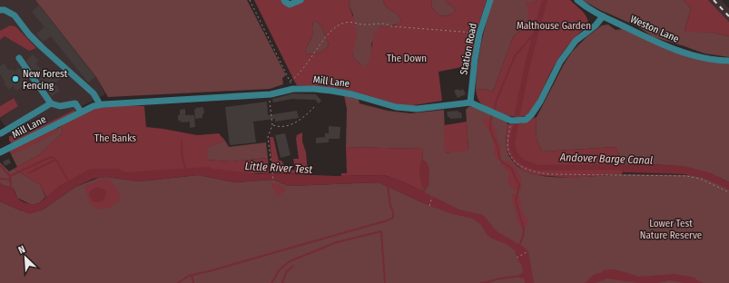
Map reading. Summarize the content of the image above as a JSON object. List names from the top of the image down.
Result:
{
  "streets": {
    "street": ["Weston Lane", "Station Road", "Mill Lane"]
  },
  "crossings": [
    ["Station Road", "Mill Lane"]
  ],
  "water": ["Andover Barge Canal", "Little River Test"],
  "parks": [
    "Malthouse Garden",
    "The Down",
    "The Banks",
    "Lower Test Nature Reserve"
  ],
  "places": ["New Forest Fencing"],
  "north": "top left"
}
